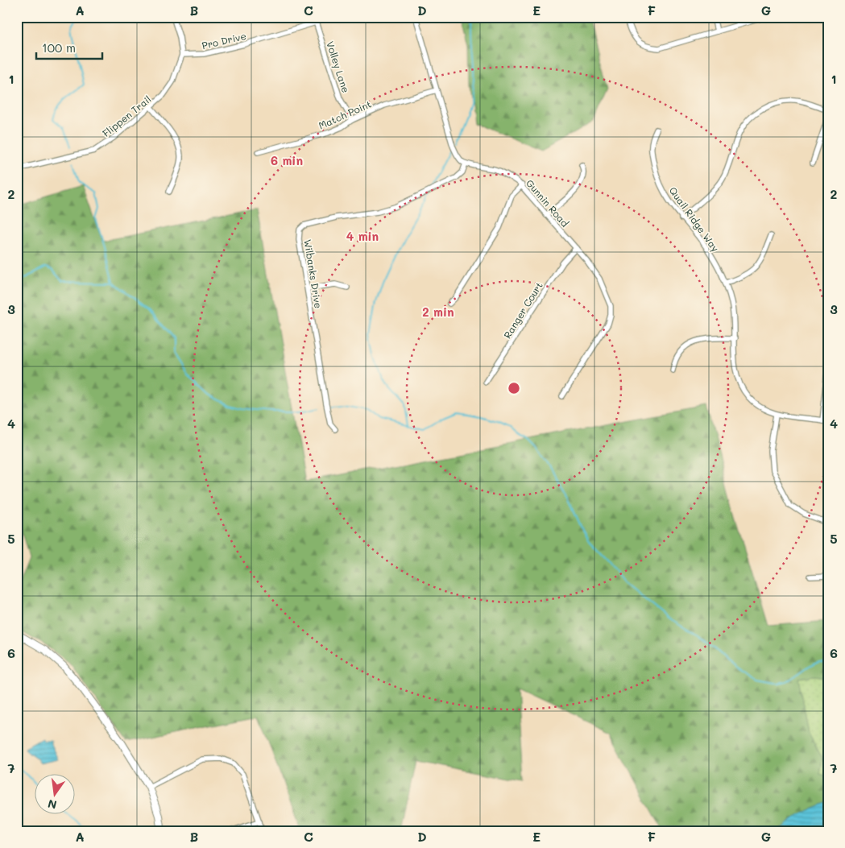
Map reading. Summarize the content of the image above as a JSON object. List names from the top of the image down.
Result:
{
  "streets": {
    "street": [
      "Pro Drive",
      "Volley Lane",
      "Match Point",
      "Flippen Trail",
      "Gunnin Road",
      "Quail Ridge Way",
      "Wilbanks Drive",
      "Ranger Court"
    ]
  },
  "crossings": [
    ["Pro Drive", "Volley Lane"],
    ["Pro Drive", "Flippen Trail"],
    ["Volley Lane", "Match Point"],
    ["Gunnin Road", "Wilbanks Drive"],
    ["Gunnin Road", "Ranger Court"]
  ],
  "scale_bar": "100 m",
  "north": "bottom",
  "grid": {
    "columns": [
      "A",
      "B",
      "C",
      "D",
      "E",
      "F",
      "G"
    ],
    "rows": [
      "1",
      "2",
      "3",
      "4",
      "5",
      "6",
      "7"
    ]
  },
  "rings": ["6 min", "4 min", "2 min"]
}
